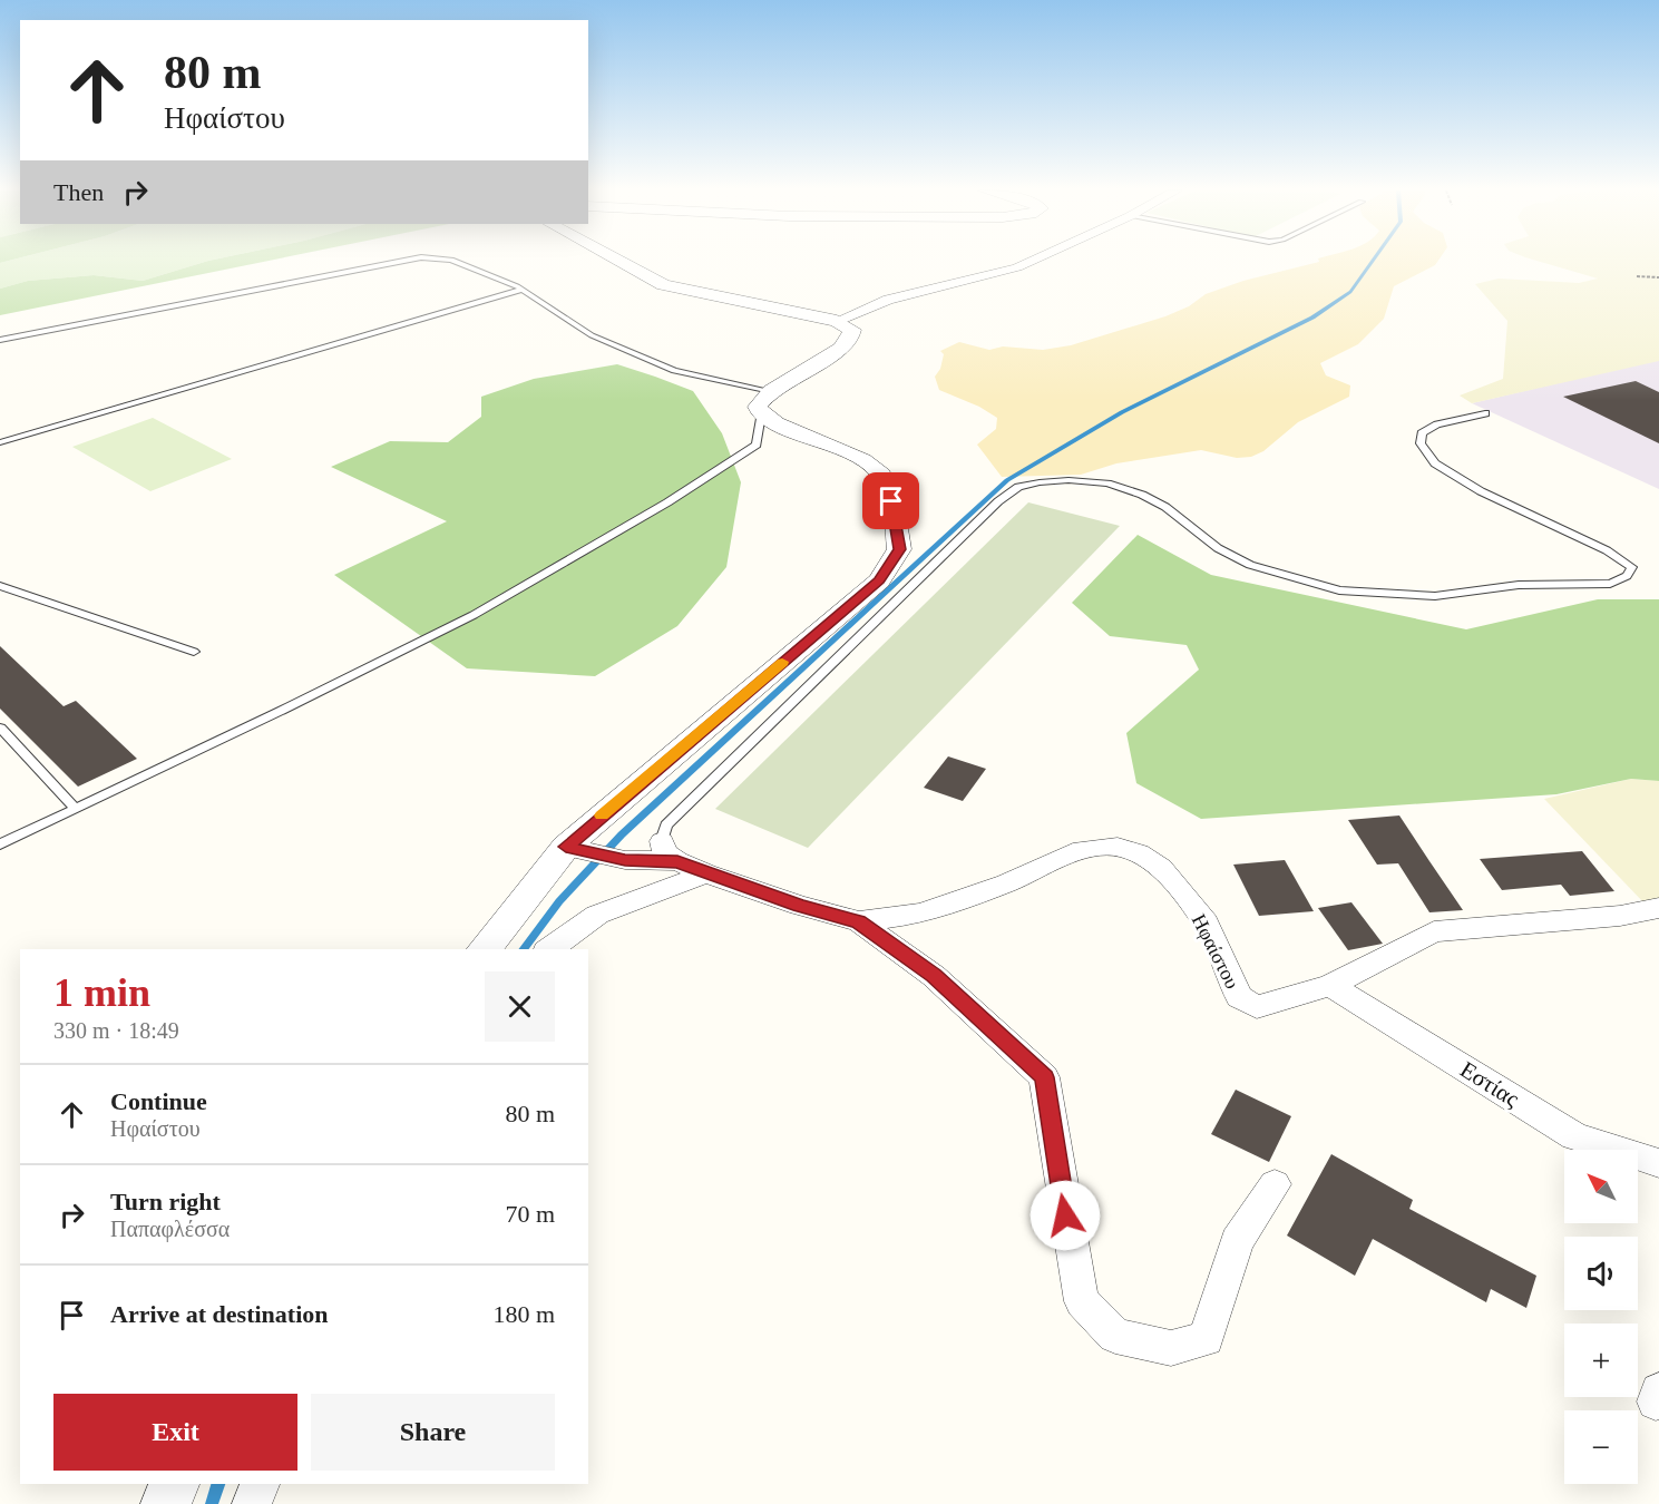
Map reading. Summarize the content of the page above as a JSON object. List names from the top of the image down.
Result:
{
  "streets": {
    "street": ["Ηφαίστου", "Εστίας"]
  },
  "crossings": [
    ["Ηφαίστου", "Εστίας"]
  ],
  "north": "top left",
  "page": {
    "turn": ["80 m", "Ηφαίστου"],
    "then": "Then",
    "heading": ["1 min", "330 m · 18:49"],
    "list": [
      {
        "name": "Continue",
        "note": "Ηφαίστου",
        "value": "80 m"
      },
      {
        "name": "Turn right",
        "note": "Παπαφλέσσα",
        "value": "70 m"
      },
      {
        "name": "Arrive at destination",
        "value": "180 m"
      }
    ],
    "map_buttons": ["+", "−"],
    "buttons": ["Exit", "Share"]
  }
}
